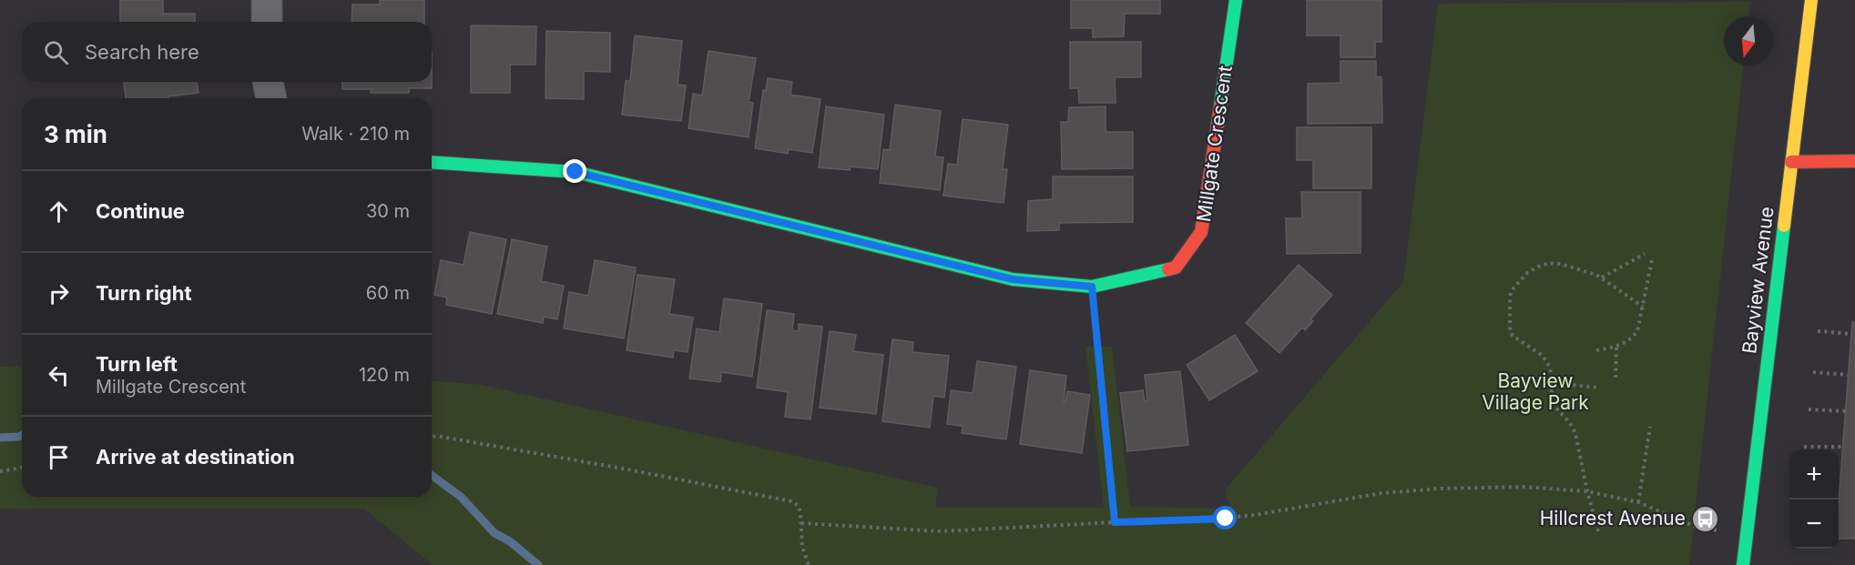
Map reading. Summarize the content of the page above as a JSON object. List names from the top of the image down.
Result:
{
  "streets": {
    "street": ["Millgate Crescent", "Bayview Avenue"]
  },
  "parks": ["Bayview Village Park"],
  "places": {
    "bus stop": ["Hillcrest Avenue"]
  },
  "north": "bottom",
  "page": {
    "search": "Search here",
    "heading": ["3 min", "Walk · 210 m"],
    "list": [
      ["Continue", "30 m"],
      ["Turn right", "60 m"],
      ["Turn left", "Millgate Crescent", "120 m"],
      "Arrive at destination"
    ],
    "map_buttons": ["+", "−"]
  }
}
